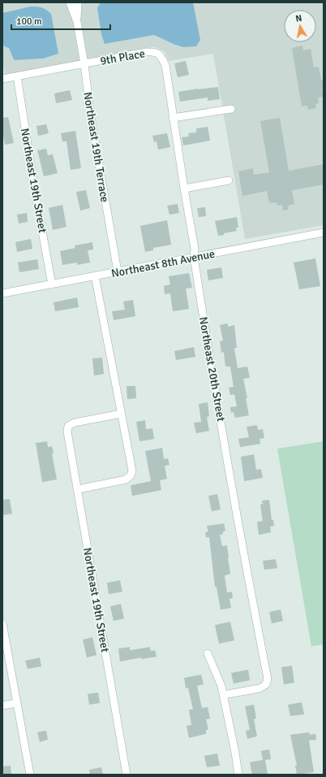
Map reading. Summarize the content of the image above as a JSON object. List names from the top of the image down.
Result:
{
  "streets": {
    "street": [
      "9th Place",
      "Northeast 19th Terrace",
      "Northeast 19th Street",
      "Northeast 8th Avenue",
      "Northeast 20th Street"
    ]
  },
  "crossings": [
    ["9th Place", "Northeast 19th Terrace"],
    ["9th Place", "Northeast 19th Street"],
    ["9th Place", "Northeast 20th Street"],
    ["Northeast 19th Terrace", "Northeast 8th Avenue"],
    ["Northeast 19th Street", "Northeast 8th Avenue"],
    ["Northeast 8th Avenue", "Northeast 20th Street"]
  ],
  "scale_bar": "100 m",
  "north": "top"
}
